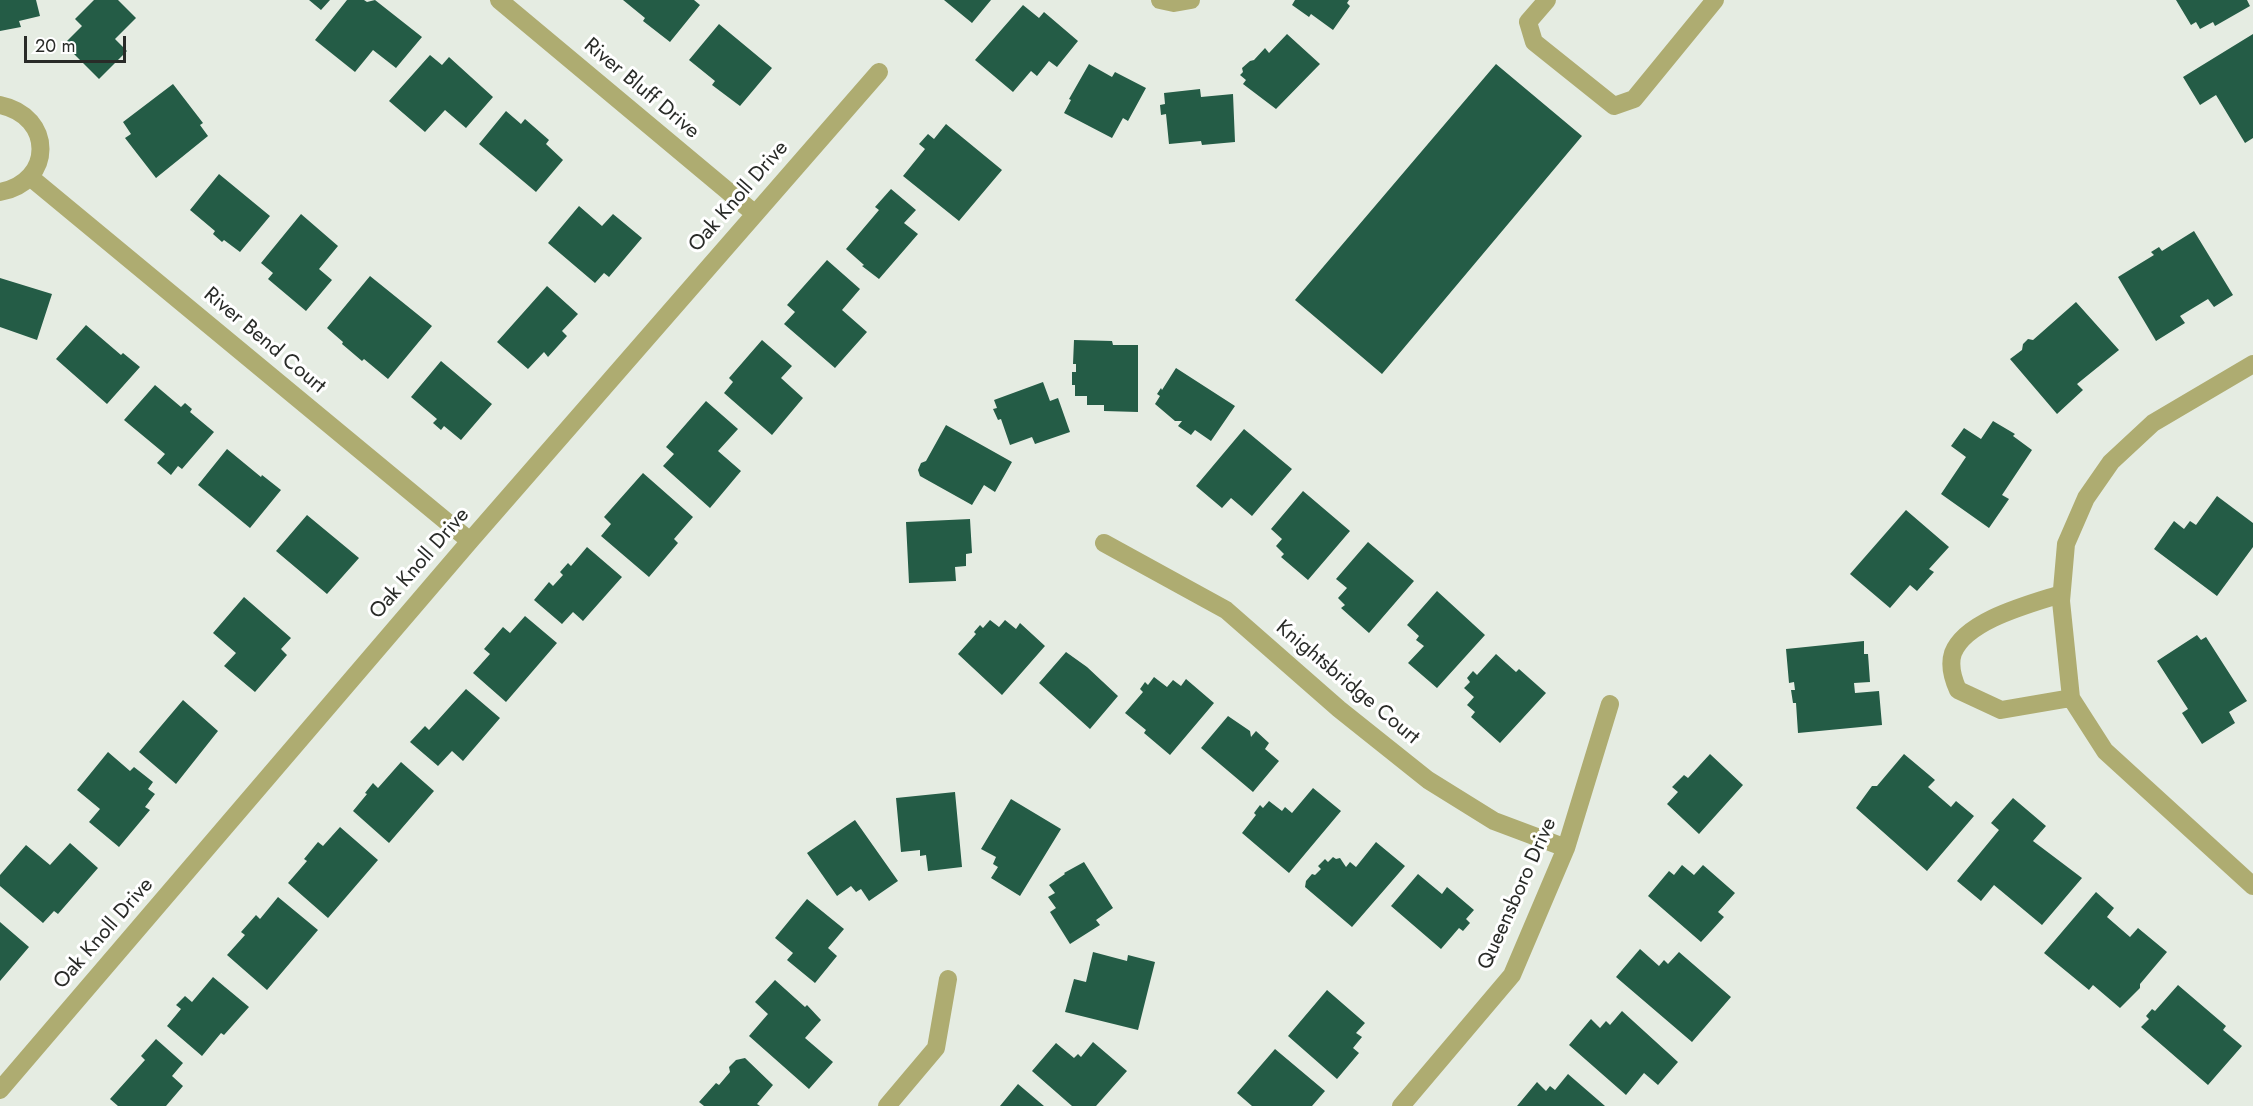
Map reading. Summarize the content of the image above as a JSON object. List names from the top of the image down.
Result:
{
  "streets": {
    "street": [
      "River Bluff Drive",
      "Oak Knoll Drive",
      "River Bend Court",
      "Knightsbridge Court",
      "Queensboro Drive"
    ]
  },
  "crossings": [
    ["River Bluff Drive", "Oak Knoll Drive"],
    ["Oak Knoll Drive", "River Bend Court"],
    ["Knightsbridge Court", "Queensboro Drive"]
  ],
  "scale_bar": "20 m"
}
